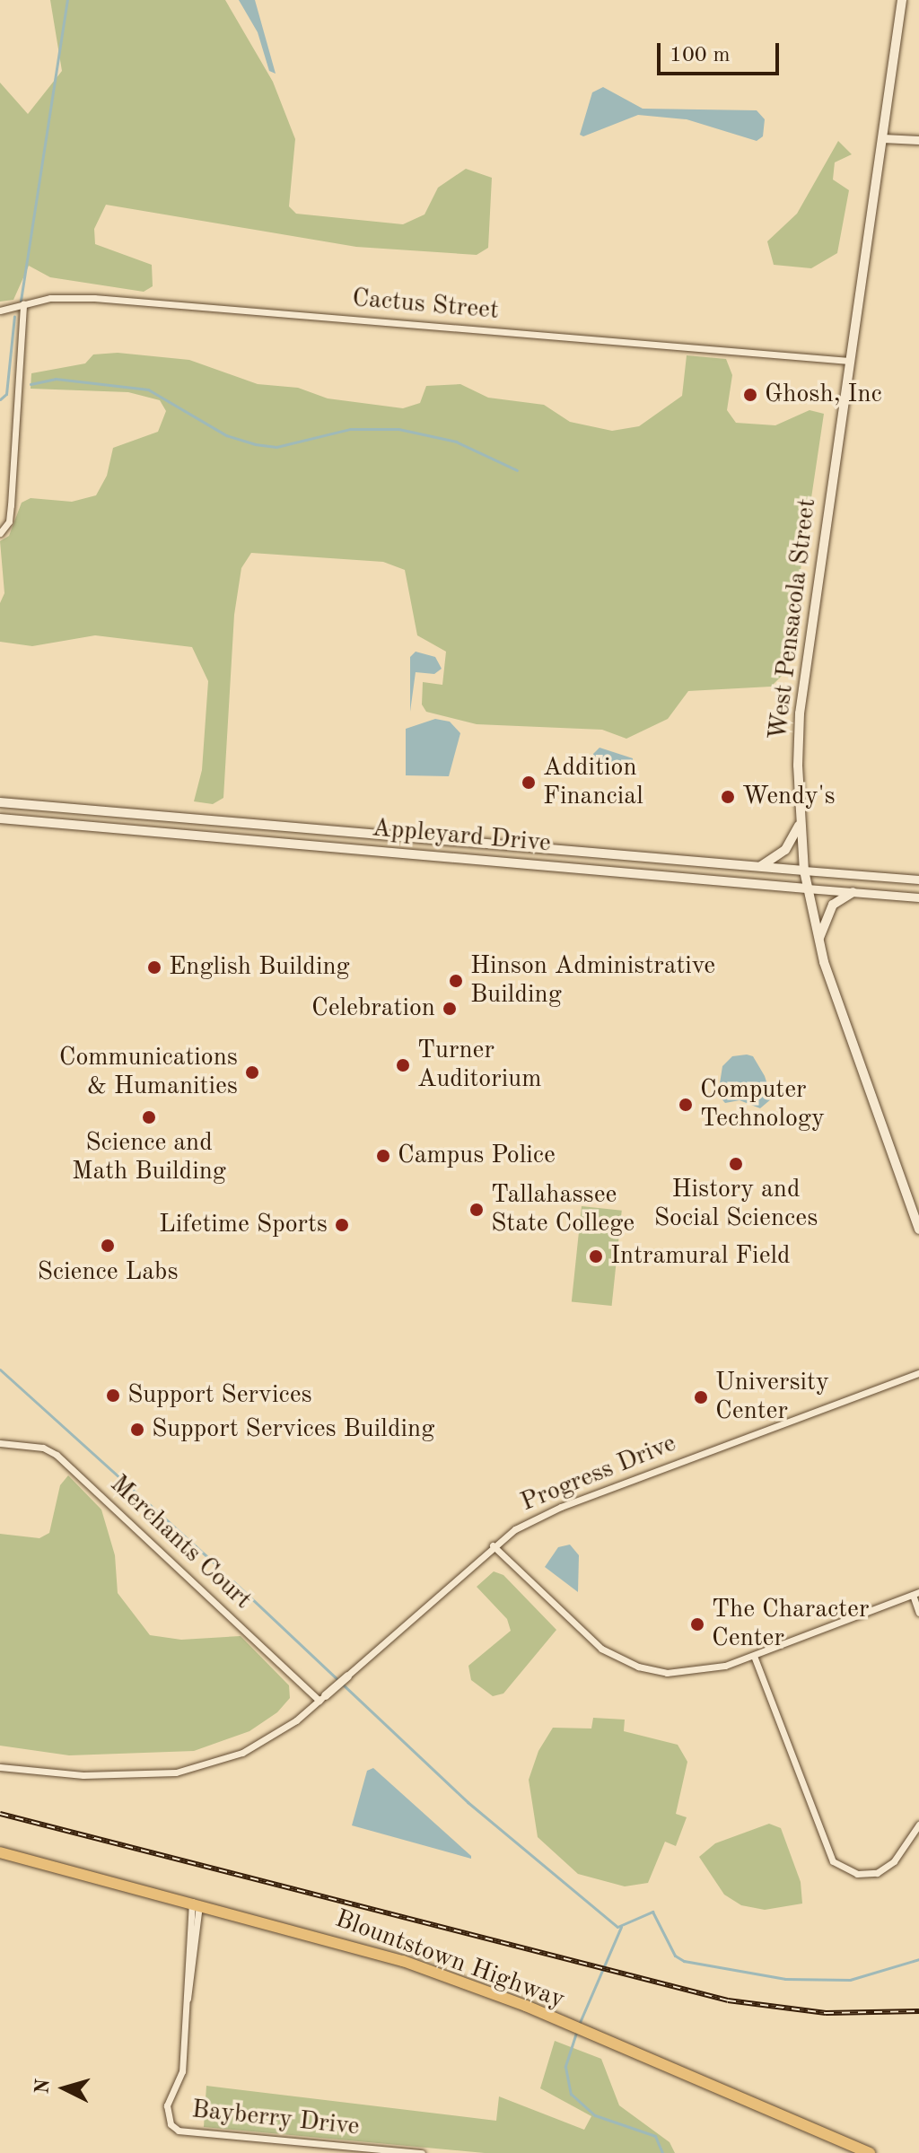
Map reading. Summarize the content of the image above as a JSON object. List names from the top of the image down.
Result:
{
  "streets": {
    "main road": ["West Pensacola Street", "Appleyard Drive", "Blountstown Highway"],
    "street": [
      "Cactus Street",
      "Progress Drive",
      "Merchants Court",
      "Bayberry Drive"
    ]
  },
  "crossings": [
    ["Cactus Street", "West Pensacola Street"],
    ["West Pensacola Street", "Appleyard Drive"],
    ["Progress Drive", "Merchants Court"],
    ["Blountstown Highway", "Bayberry Drive"]
  ],
  "places": [
    "Ghosh, Inc",
    "Addition Financial",
    "Wendy's",
    "English Building",
    "Hinson Administrative Building",
    "Celebration",
    "Turner Auditorium",
    "Communications & Humanities",
    "Computer Technology",
    "Science and Math Building",
    "Campus Police",
    "History and Social Sciences",
    "Tallahassee State College",
    "Lifetime Sports",
    "Science Labs",
    "Intramural Field",
    "Support Services",
    "University Center",
    "Support Services Building",
    "The Character Center"
  ],
  "scale_bar": "100 m",
  "north": "left"
}
